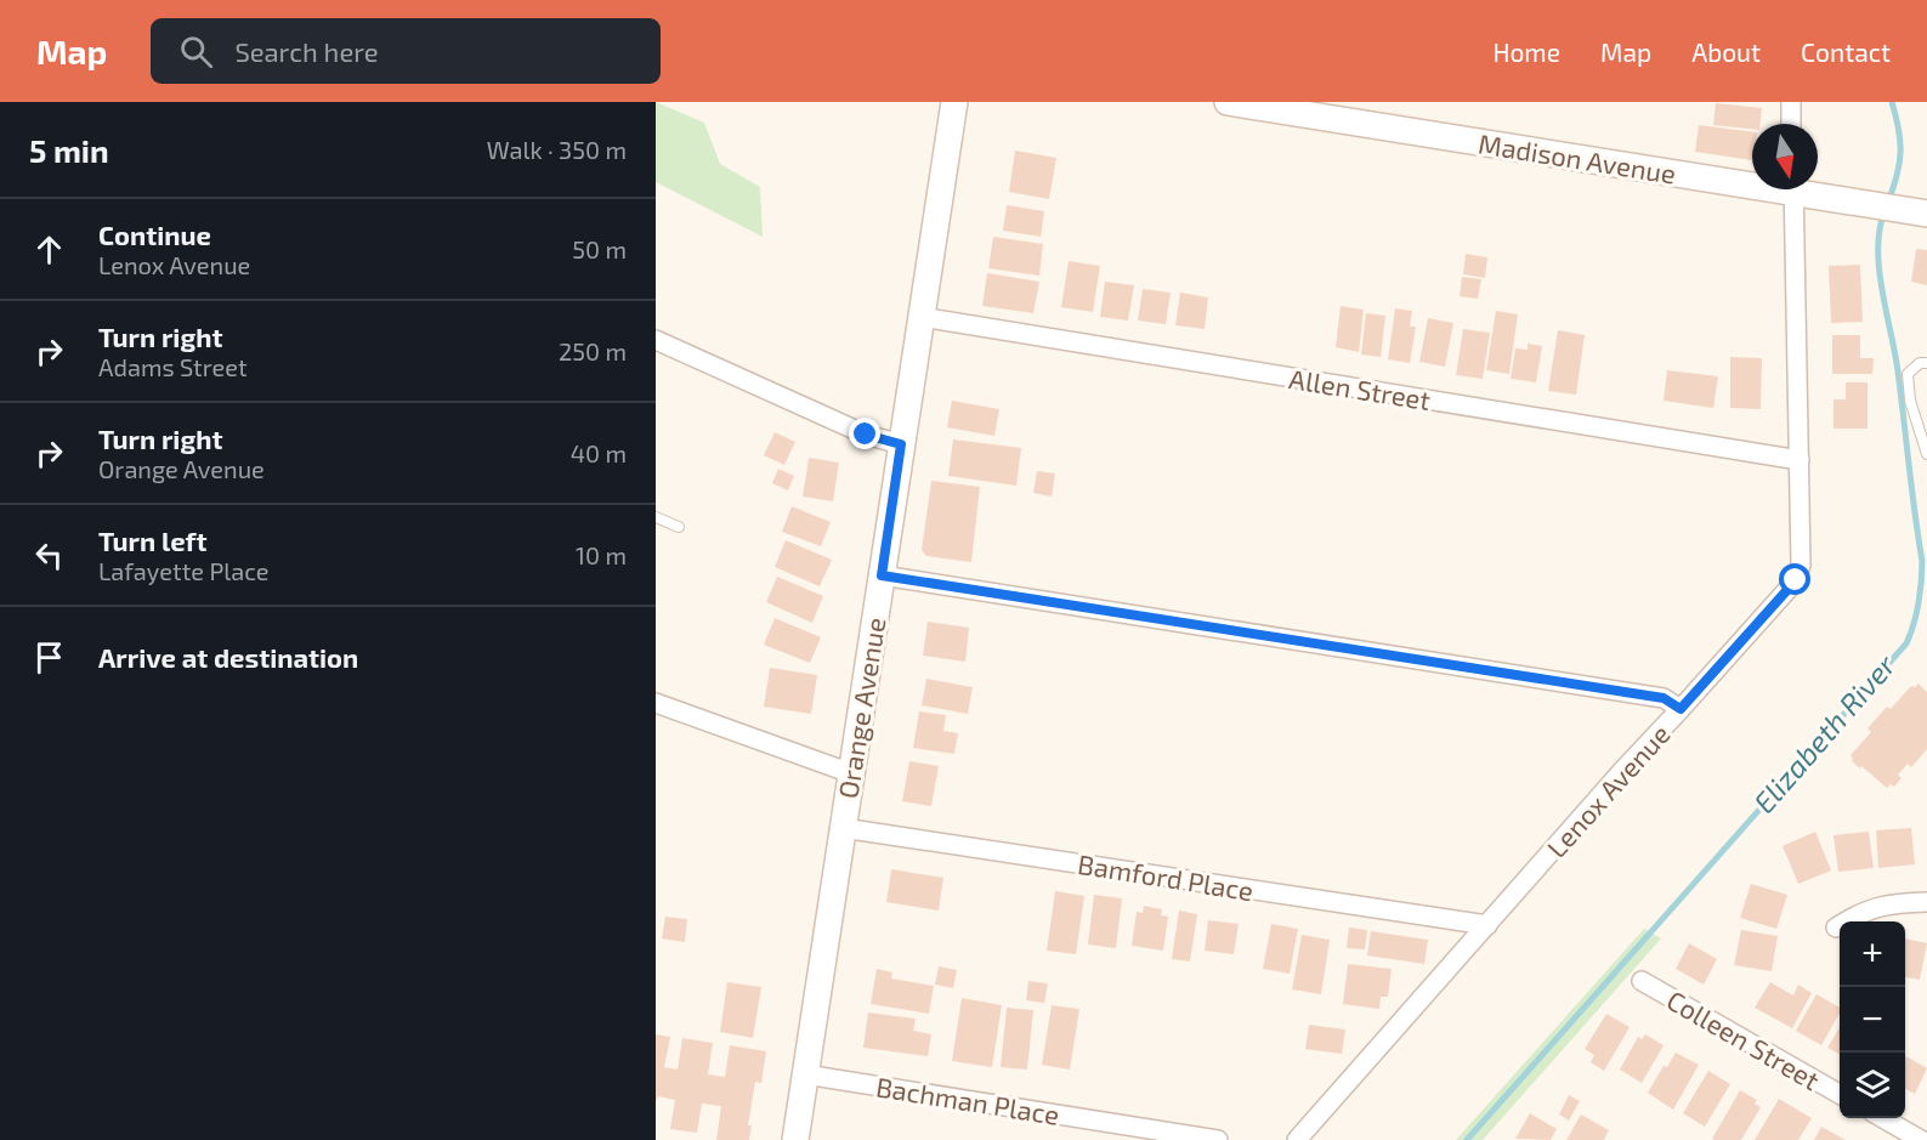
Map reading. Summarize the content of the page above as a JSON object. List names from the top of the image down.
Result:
{
  "streets": {
    "street": [
      "Madison Avenue",
      "Allen Street",
      "Orange Avenue",
      "Lenox Avenue",
      "Bamford Place",
      "Colleen Street",
      "Bachman Place"
    ]
  },
  "crossings": [
    ["Allen Street", "Orange Avenue"],
    ["Allen Street", "Lenox Avenue"],
    ["Orange Avenue", "Bamford Place"],
    ["Orange Avenue", "Bachman Place"],
    ["Lenox Avenue", "Bamford Place"]
  ],
  "water": ["Elizabeth River"],
  "north": "bottom",
  "page": {
    "header": "Map",
    "search": "Search here",
    "nav": [
      "Home",
      "Map",
      "About",
      "Contact"
    ],
    "heading": ["5 min", "Walk · 350 m"],
    "list": [
      ["Continue", "Lenox Avenue", "50 m"],
      ["Turn right", "Adams Street", "250 m"],
      ["Turn right", "Orange Avenue", "40 m"],
      ["Turn left", "Lafayette Place", "10 m"],
      "Arrive at destination"
    ],
    "map_buttons": ["+", "−"]
  }
}
